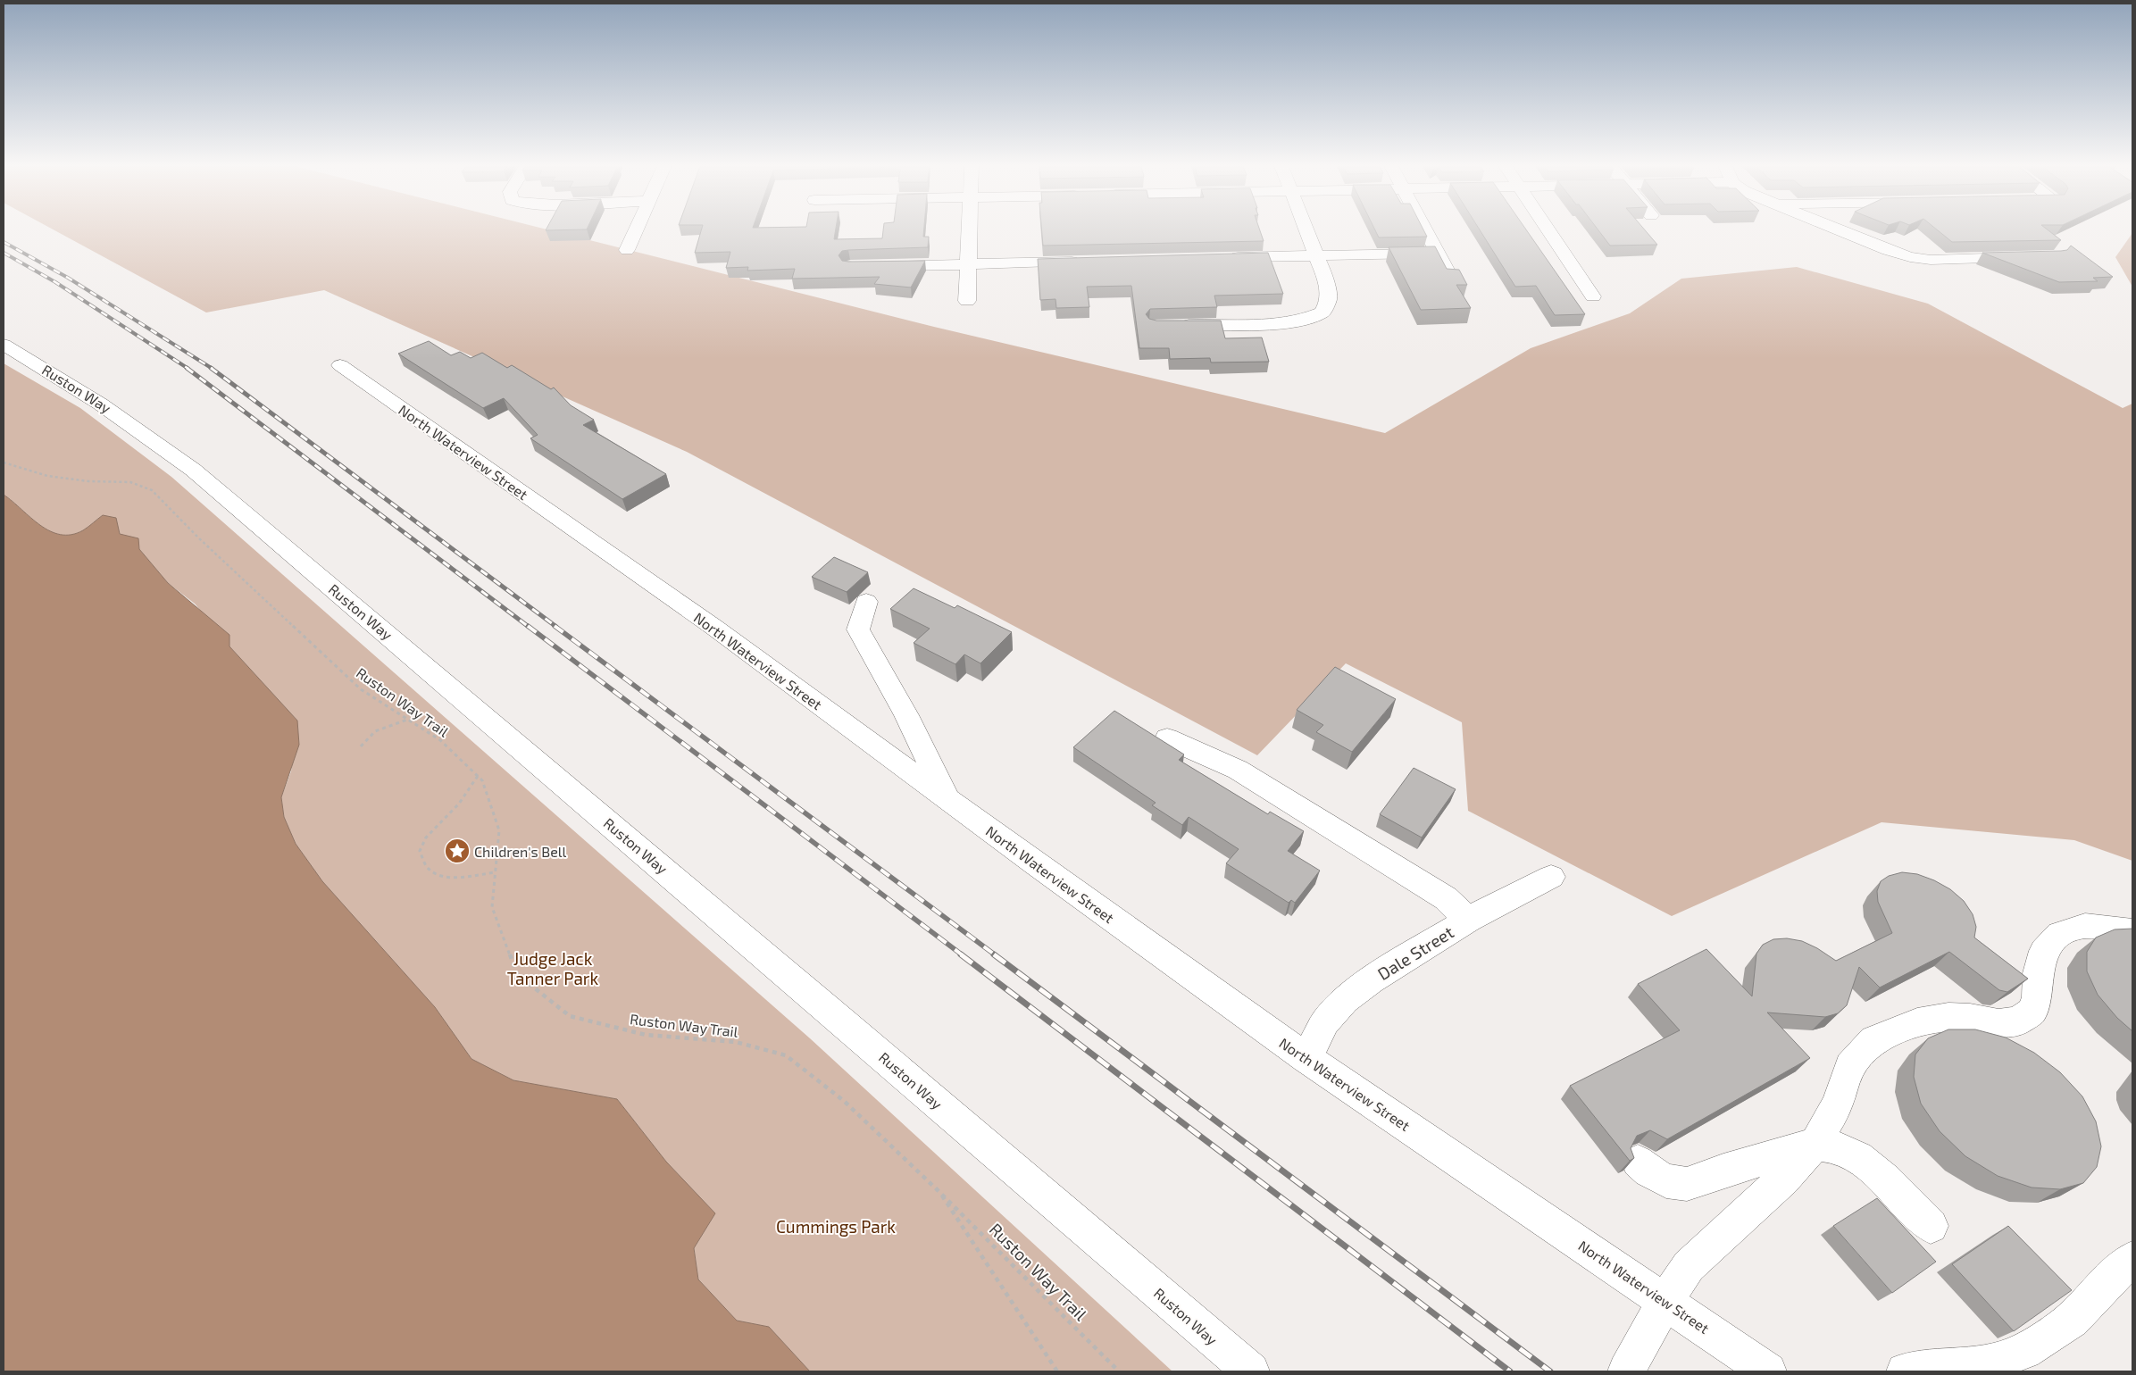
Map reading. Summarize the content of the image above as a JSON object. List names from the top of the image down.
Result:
{
  "streets": {
    "street": ["Ruston Way", "North Waterview Street", "Dale Street"],
    "path": ["Ruston Way Trail"]
  },
  "crossings": [
    ["North Waterview Street", "Dale Street"]
  ],
  "parks": ["Judge Jack Tanner Park", "Cummings Park"],
  "places": {
    "place": ["Children's Bell"]
  }
}
